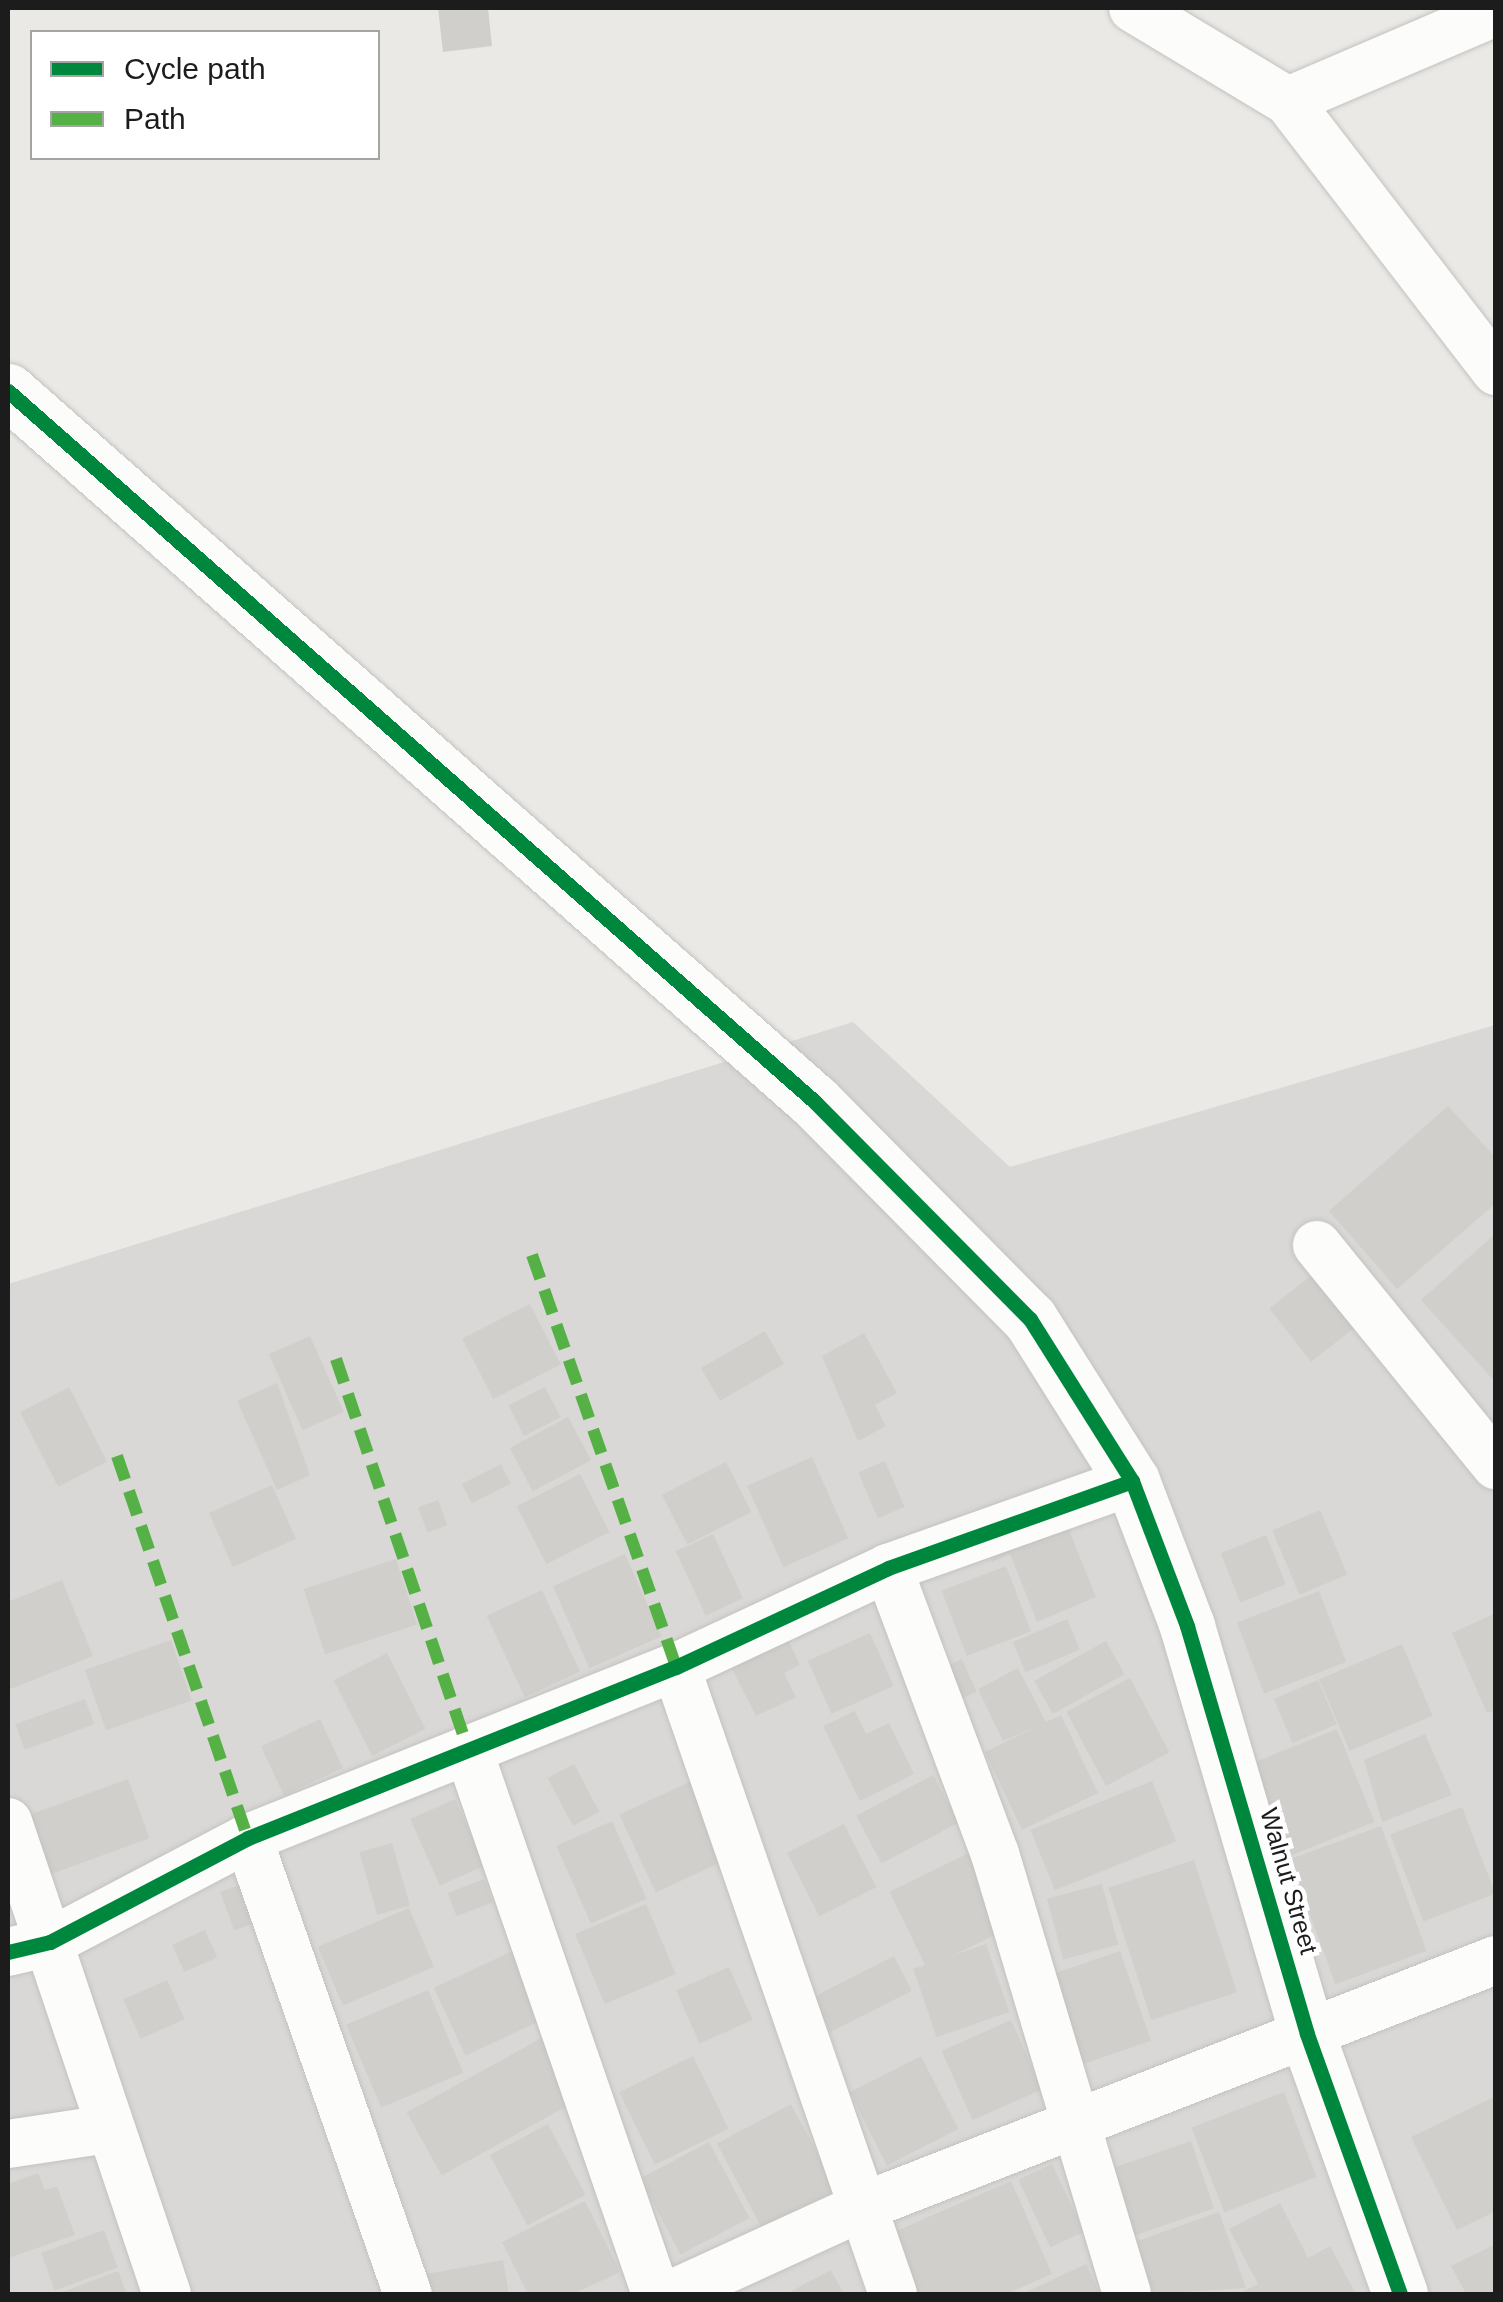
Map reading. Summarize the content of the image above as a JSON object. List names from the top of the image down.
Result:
{
  "streets": {
    "street": ["Walnut Street"]
  },
  "legend": ["Cycle path", "Path"]
}
